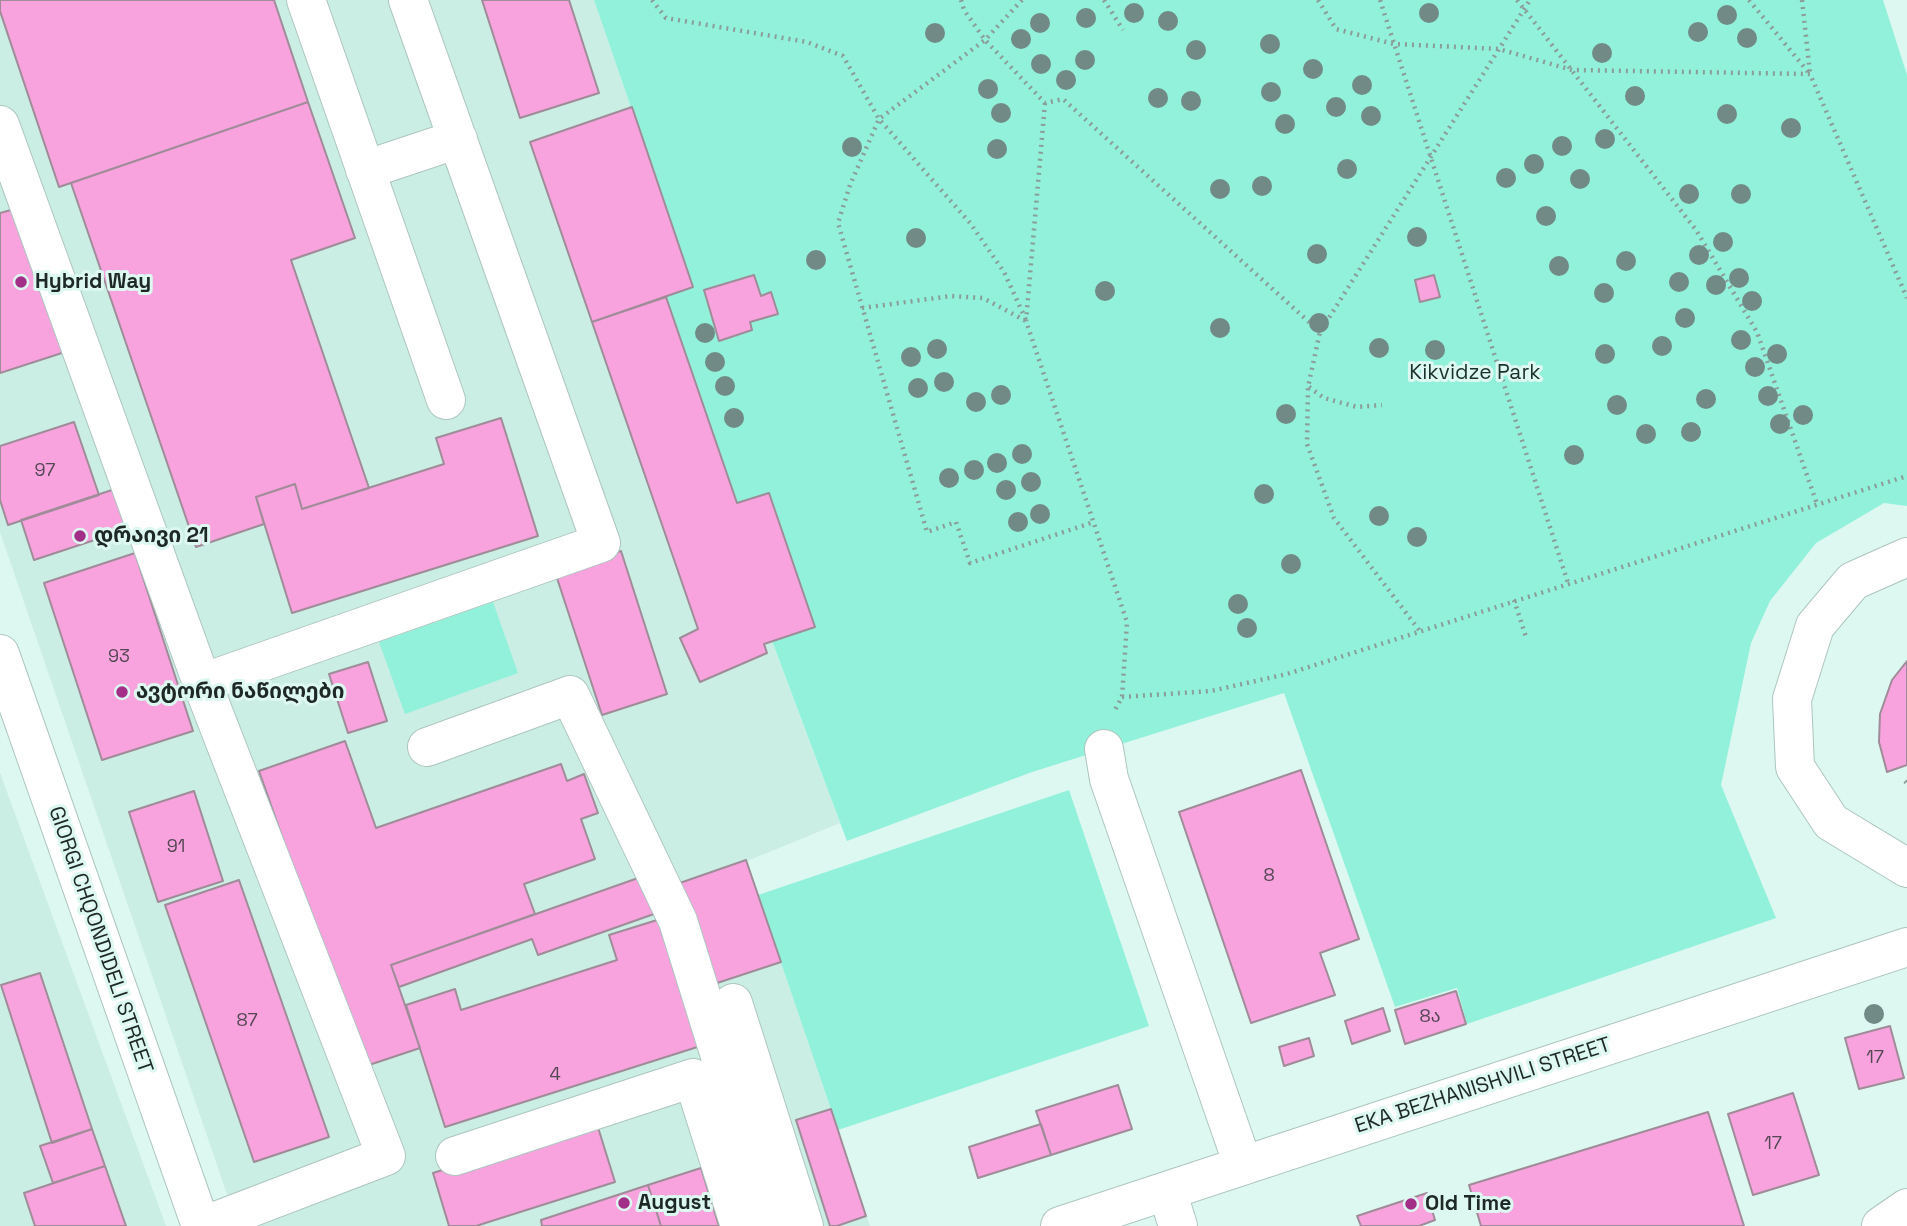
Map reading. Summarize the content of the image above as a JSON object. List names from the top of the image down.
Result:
{
  "streets": {
    "street": ["GIORGI CHQONDIDELI STREET", "EKA BEZHANISHVILI STREET"]
  },
  "parks": ["Kikvidze Park"],
  "places": [
    "Hybrid Way",
    "დრაივი 21",
    "ავტორი ნაწილები",
    "August",
    "Old Time"
  ],
  "house_numbers": [
    "97",
    "93",
    "91",
    "8",
    "8ა",
    "87",
    "17",
    "4",
    "17"
  ]
}
